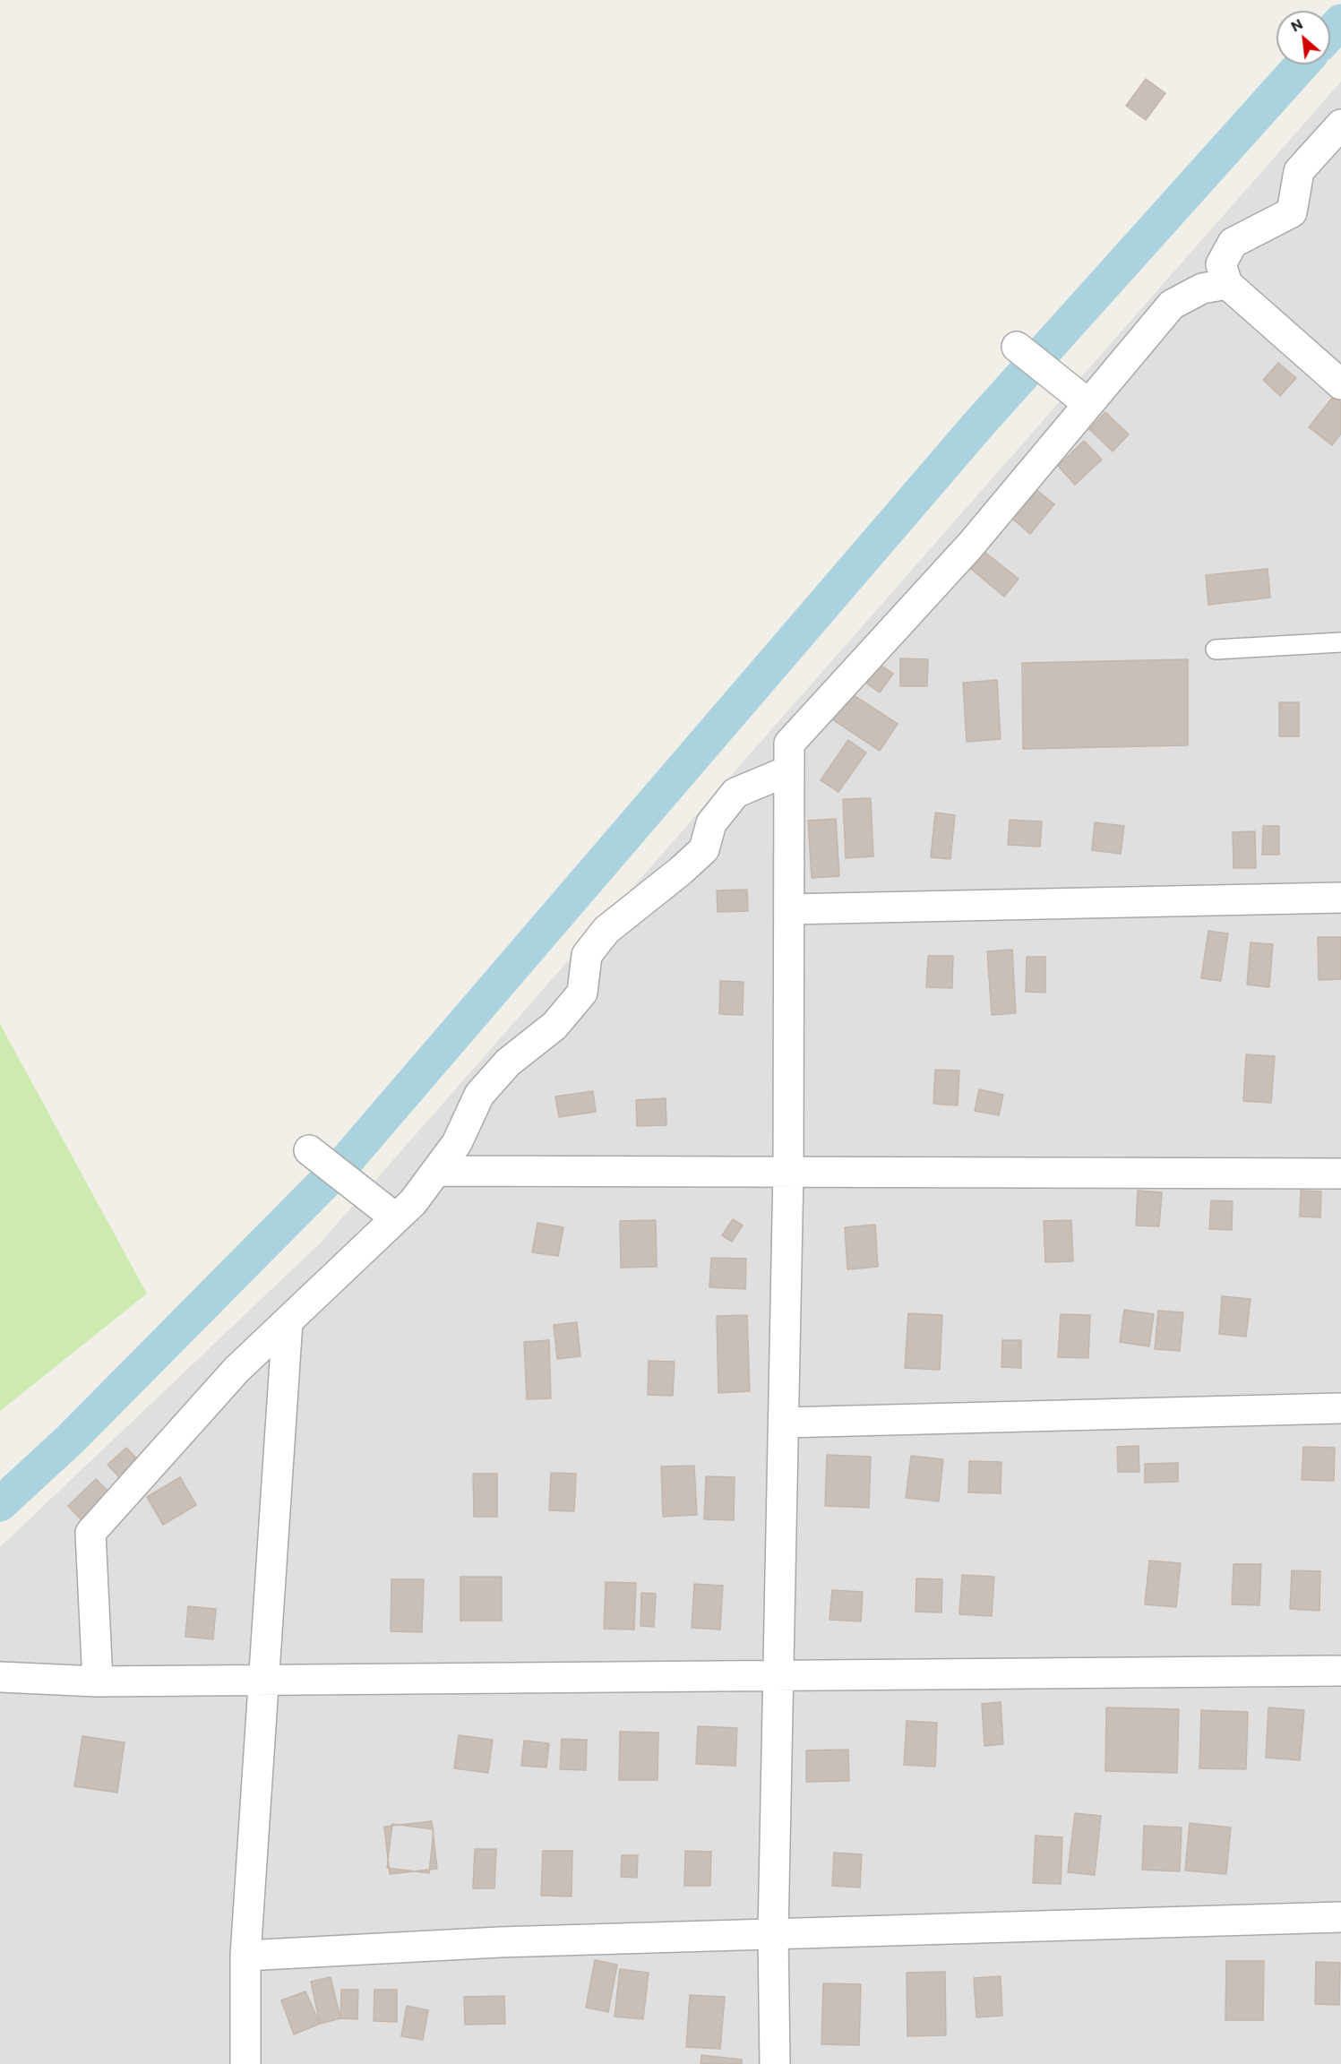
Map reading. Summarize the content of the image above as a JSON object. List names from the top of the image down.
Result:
{
  "north": "top left"
}
